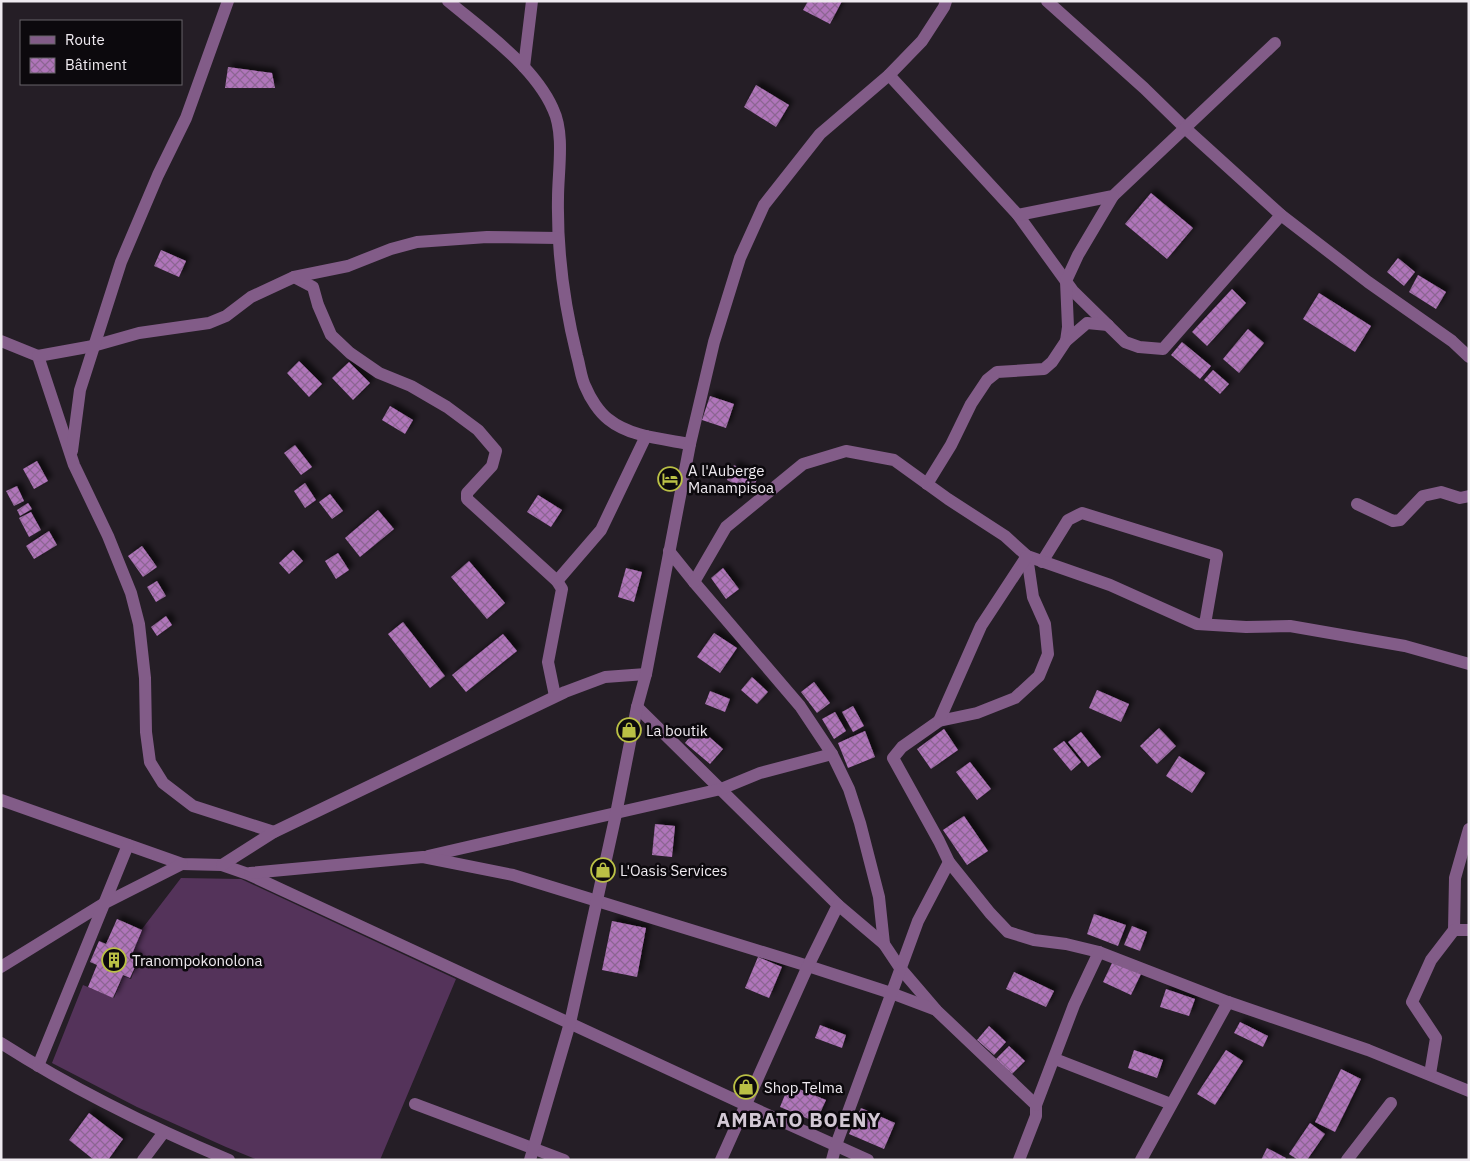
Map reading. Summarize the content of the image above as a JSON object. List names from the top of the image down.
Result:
{
  "districts": ["AMBATO BOENY"],
  "places": {
    "hotel": ["A l'Auberge Manampisoa"],
    "shop": ["La boutik", "L'Oasis Services", "Shop Telma"],
    "building": ["Tranompokonolona"]
  },
  "legend": ["Route", "Bâtiment"]
}
